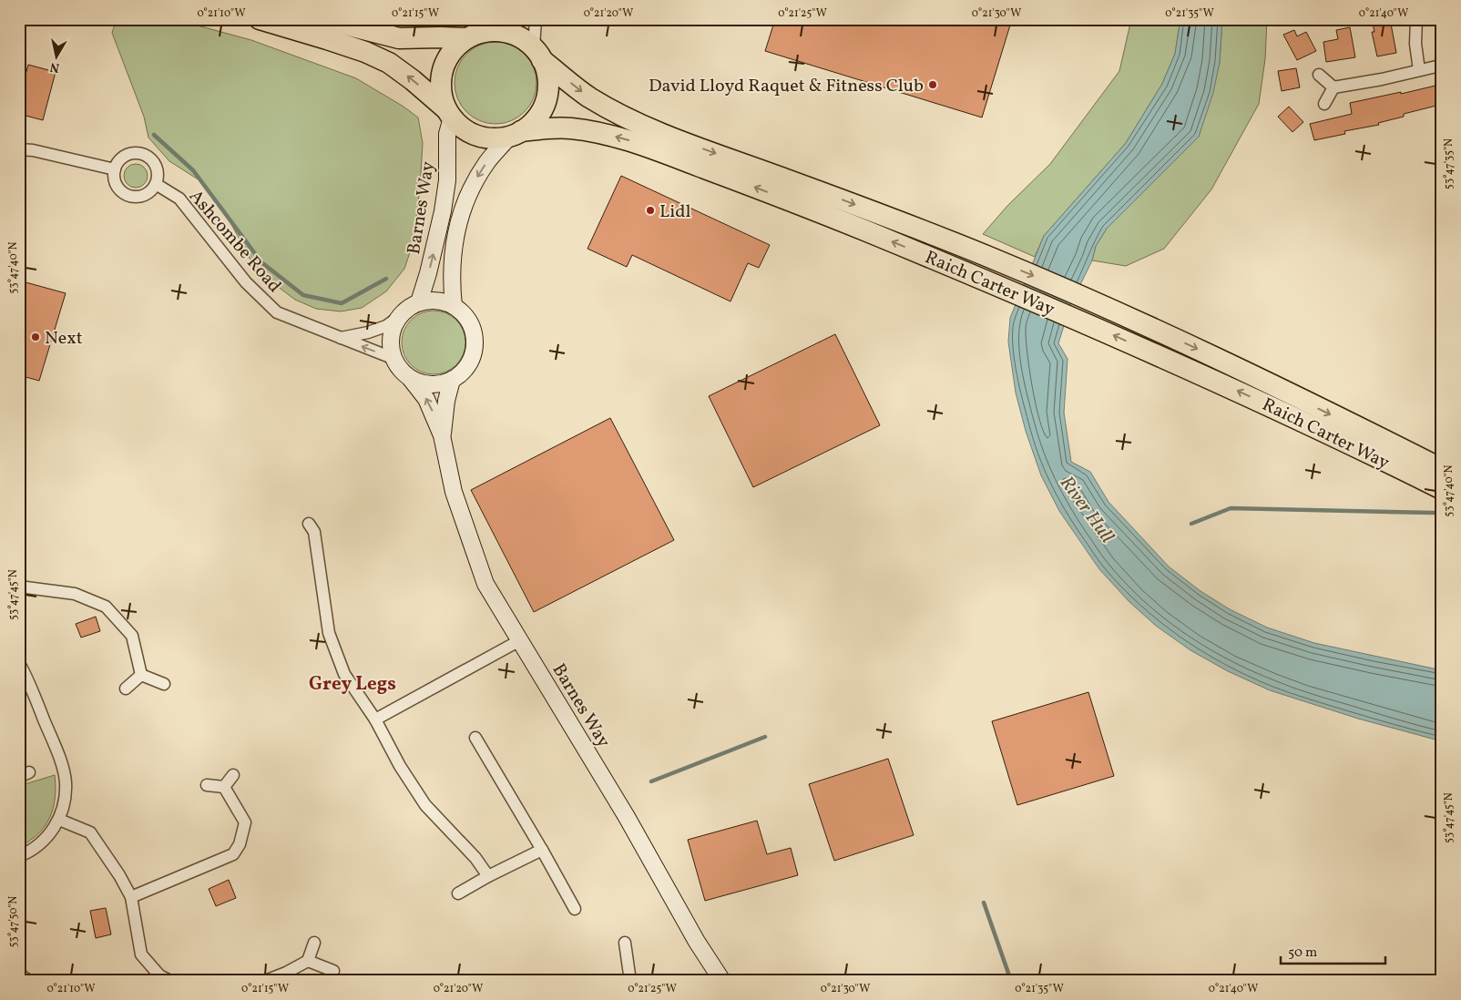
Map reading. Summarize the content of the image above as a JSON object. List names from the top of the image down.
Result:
{
  "streets": {
    "highway": ["Raich Carter Way"],
    "street": ["Barnes Way", "Ashcombe Road"]
  },
  "crossings": [
    ["Barnes Way", "Ashcombe Road"],
    ["Barnes Way", "Raich Carter Way"]
  ],
  "districts": ["Grey Legs"],
  "water": ["River Hull"],
  "places": ["David Lloyd Raquet & Fitness Club", "Lidl", "Next"],
  "scale_bar": "50 m",
  "north": "bottom",
  "coordinates": [
    "0°21'10\"W",
    "0°21'15\"W",
    "0°21'20\"W",
    "0°21'25\"W",
    "0°21'30\"W",
    "0°21'35\"W",
    "0°21'40\"W",
    "53°47'35\"N",
    "53°47'40\"N",
    "53°47'45\"N",
    "53°47'50\"N"
  ]
}
